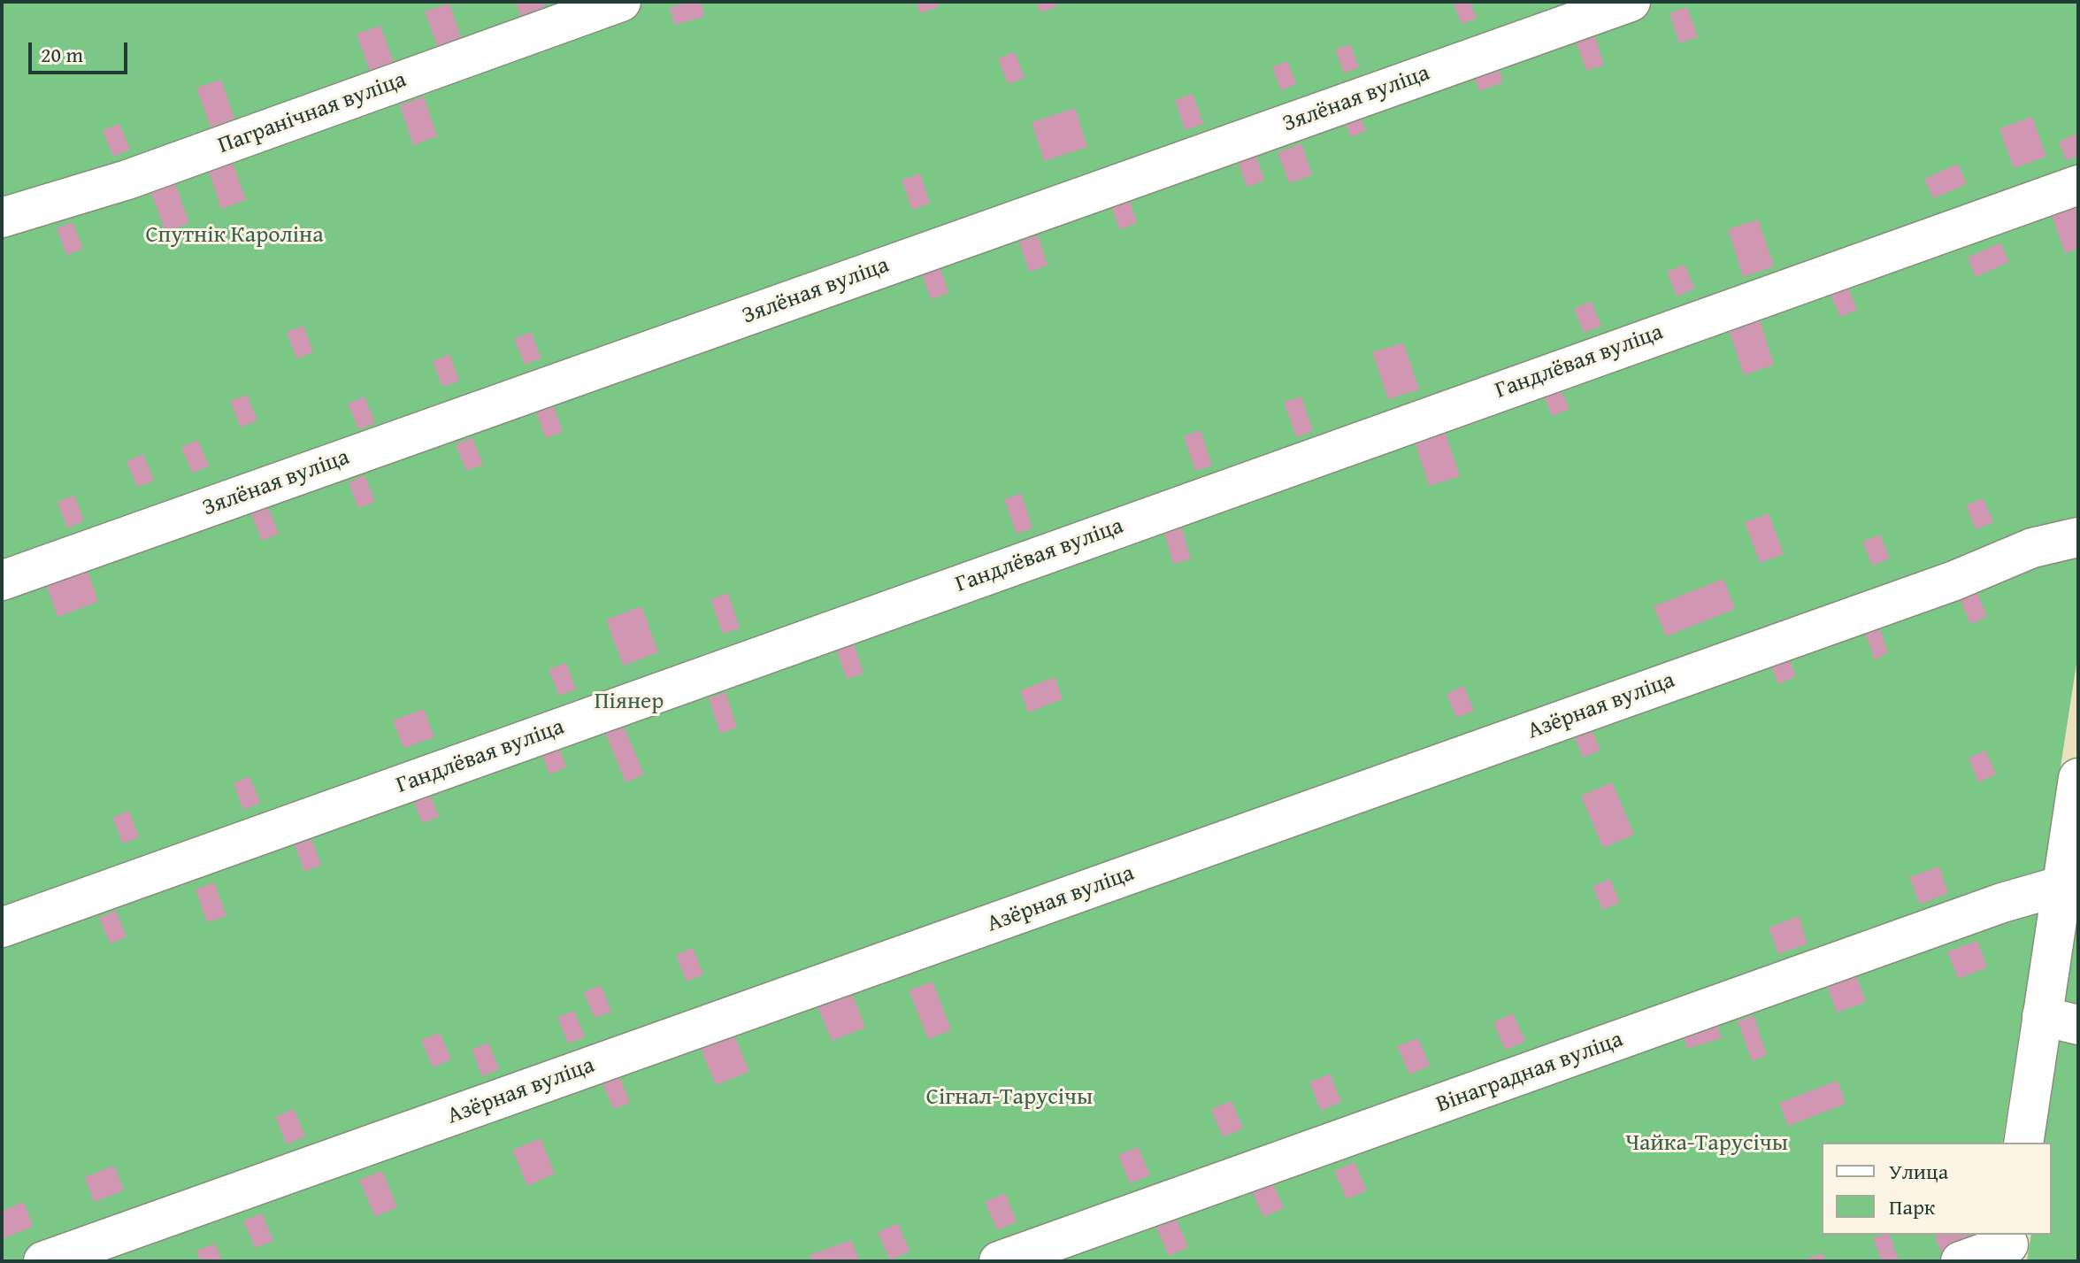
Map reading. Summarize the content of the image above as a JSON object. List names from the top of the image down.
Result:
{
  "streets": {
    "street": [
      "Зялёная вуліца",
      "Пагранічная вуліца",
      "Гандлёвая вуліца",
      "Азёрная вуліца",
      "Вінаградная вуліца"
    ]
  },
  "parks": [
    "Спутнік Кароліна",
    "Піянер",
    "Сігнал-Тарусічы",
    "Чайка-Тарусічы"
  ],
  "legend": ["Улица", "Парк"],
  "scale_bar": "20 m"
}
